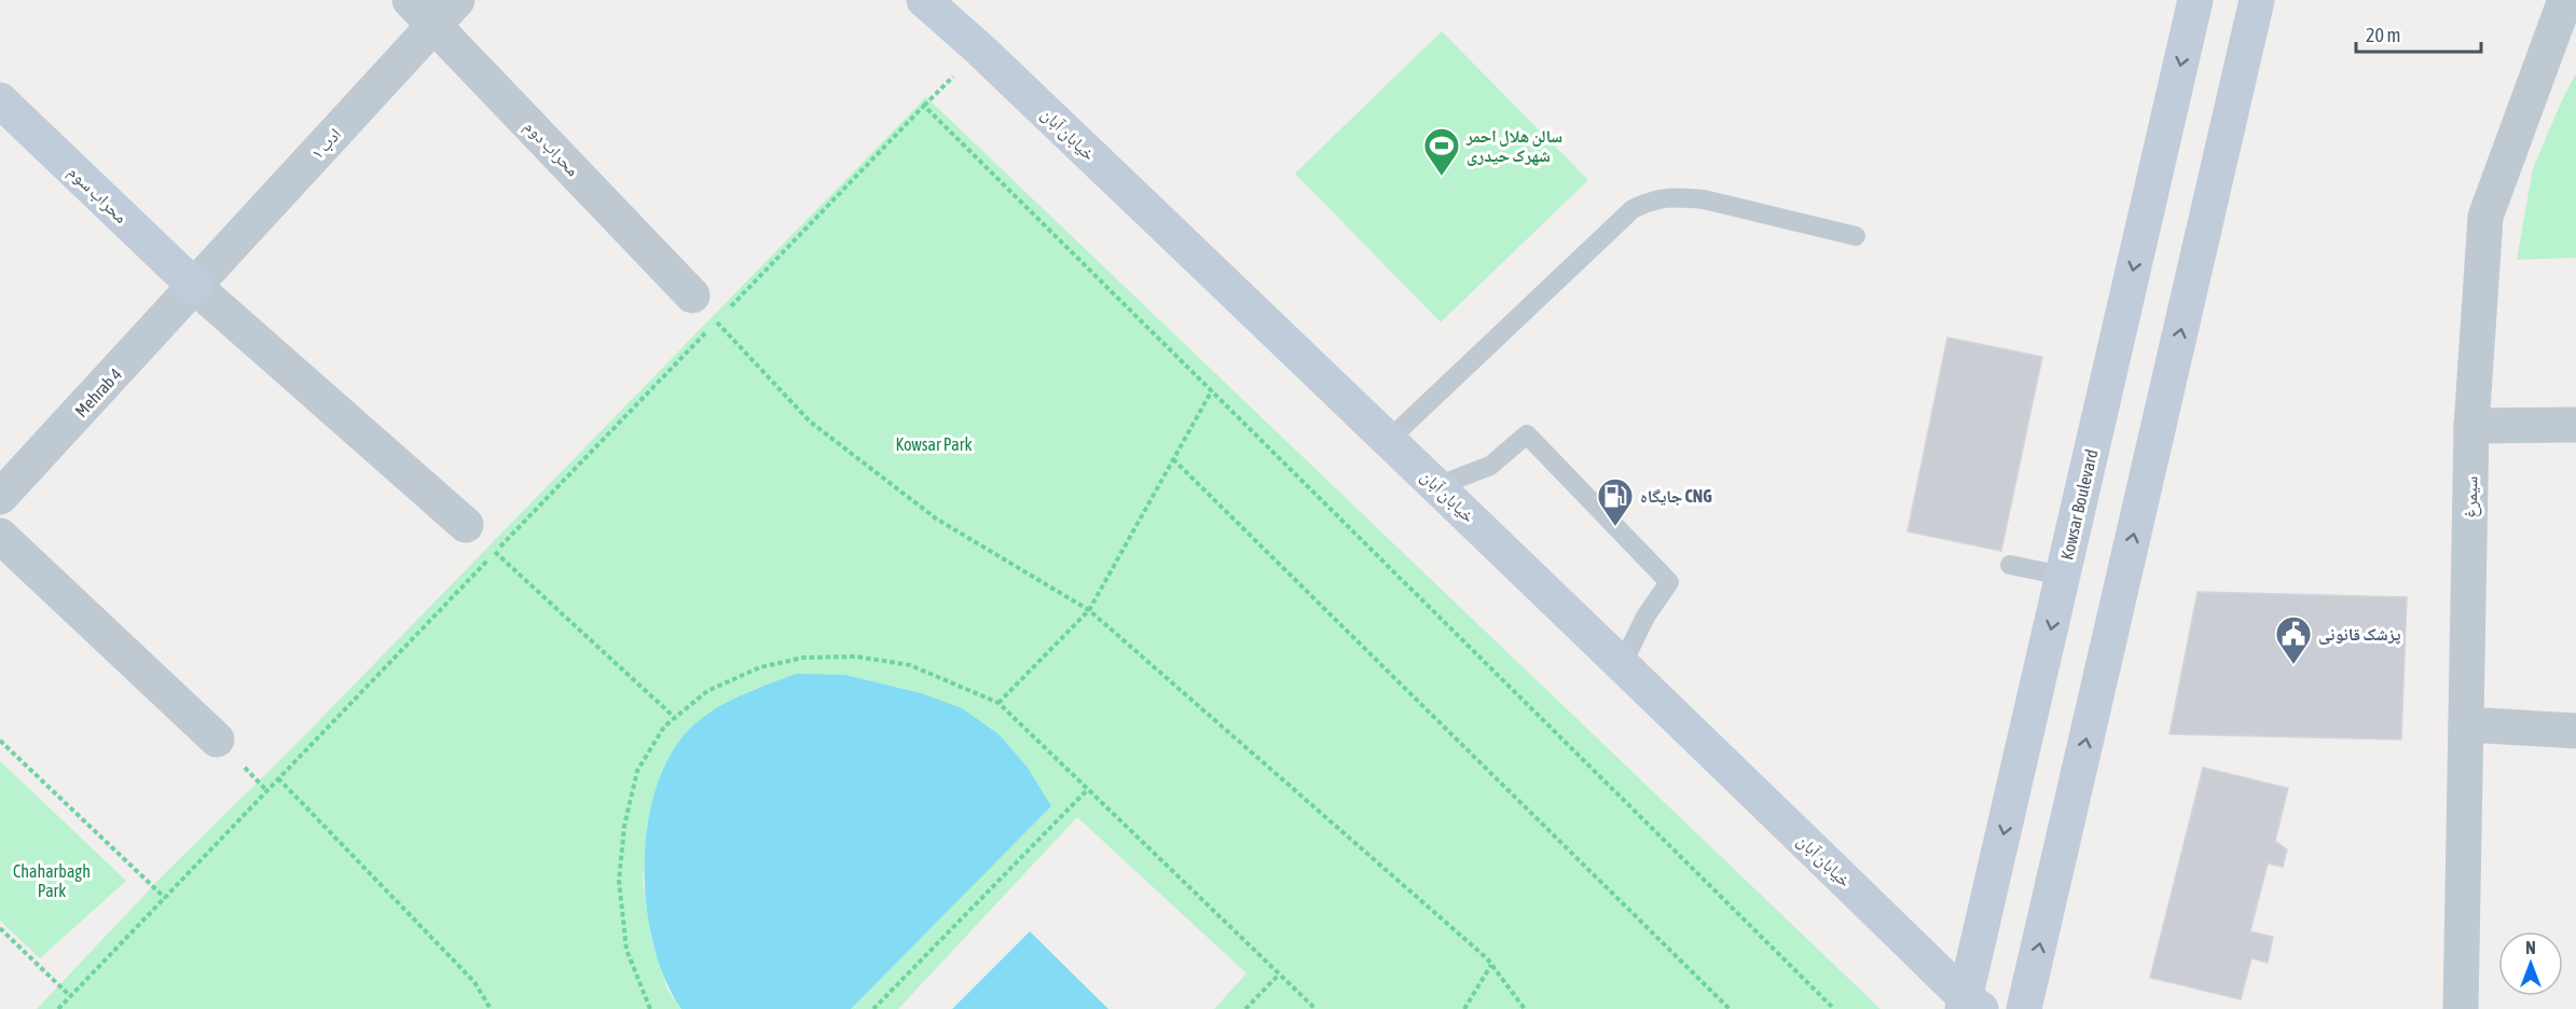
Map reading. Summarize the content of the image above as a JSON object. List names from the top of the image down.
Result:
{
  "streets": {
    "main road": ["خیابان آبان", "محراب سوم", "Kowsar Boulevard"],
    "street": [
      "ادب ۱",
      "محراب دوم",
      "Mehrab 4",
      "سیمرغ"
    ]
  },
  "crossings": [
    ["خیابان آبان", "Kowsar Boulevard"],
    ["ادب ۱", "محراب دوم"],
    ["ادب ۱", "محراب سوم"],
    ["ادب ۱", "Mehrab 4"],
    ["محراب سوم", "Mehrab 4"]
  ],
  "parks": ["Kowsar Park", "Chaharbagh Park"],
  "places": {
    "sports": ["سالن هلال احمر شهرک حیدری"],
    "fuel station": ["جایگاه CNG"],
    "public building": ["پزشک قانونی"]
  },
  "scale_bar": "20 m",
  "north": "top"
}
